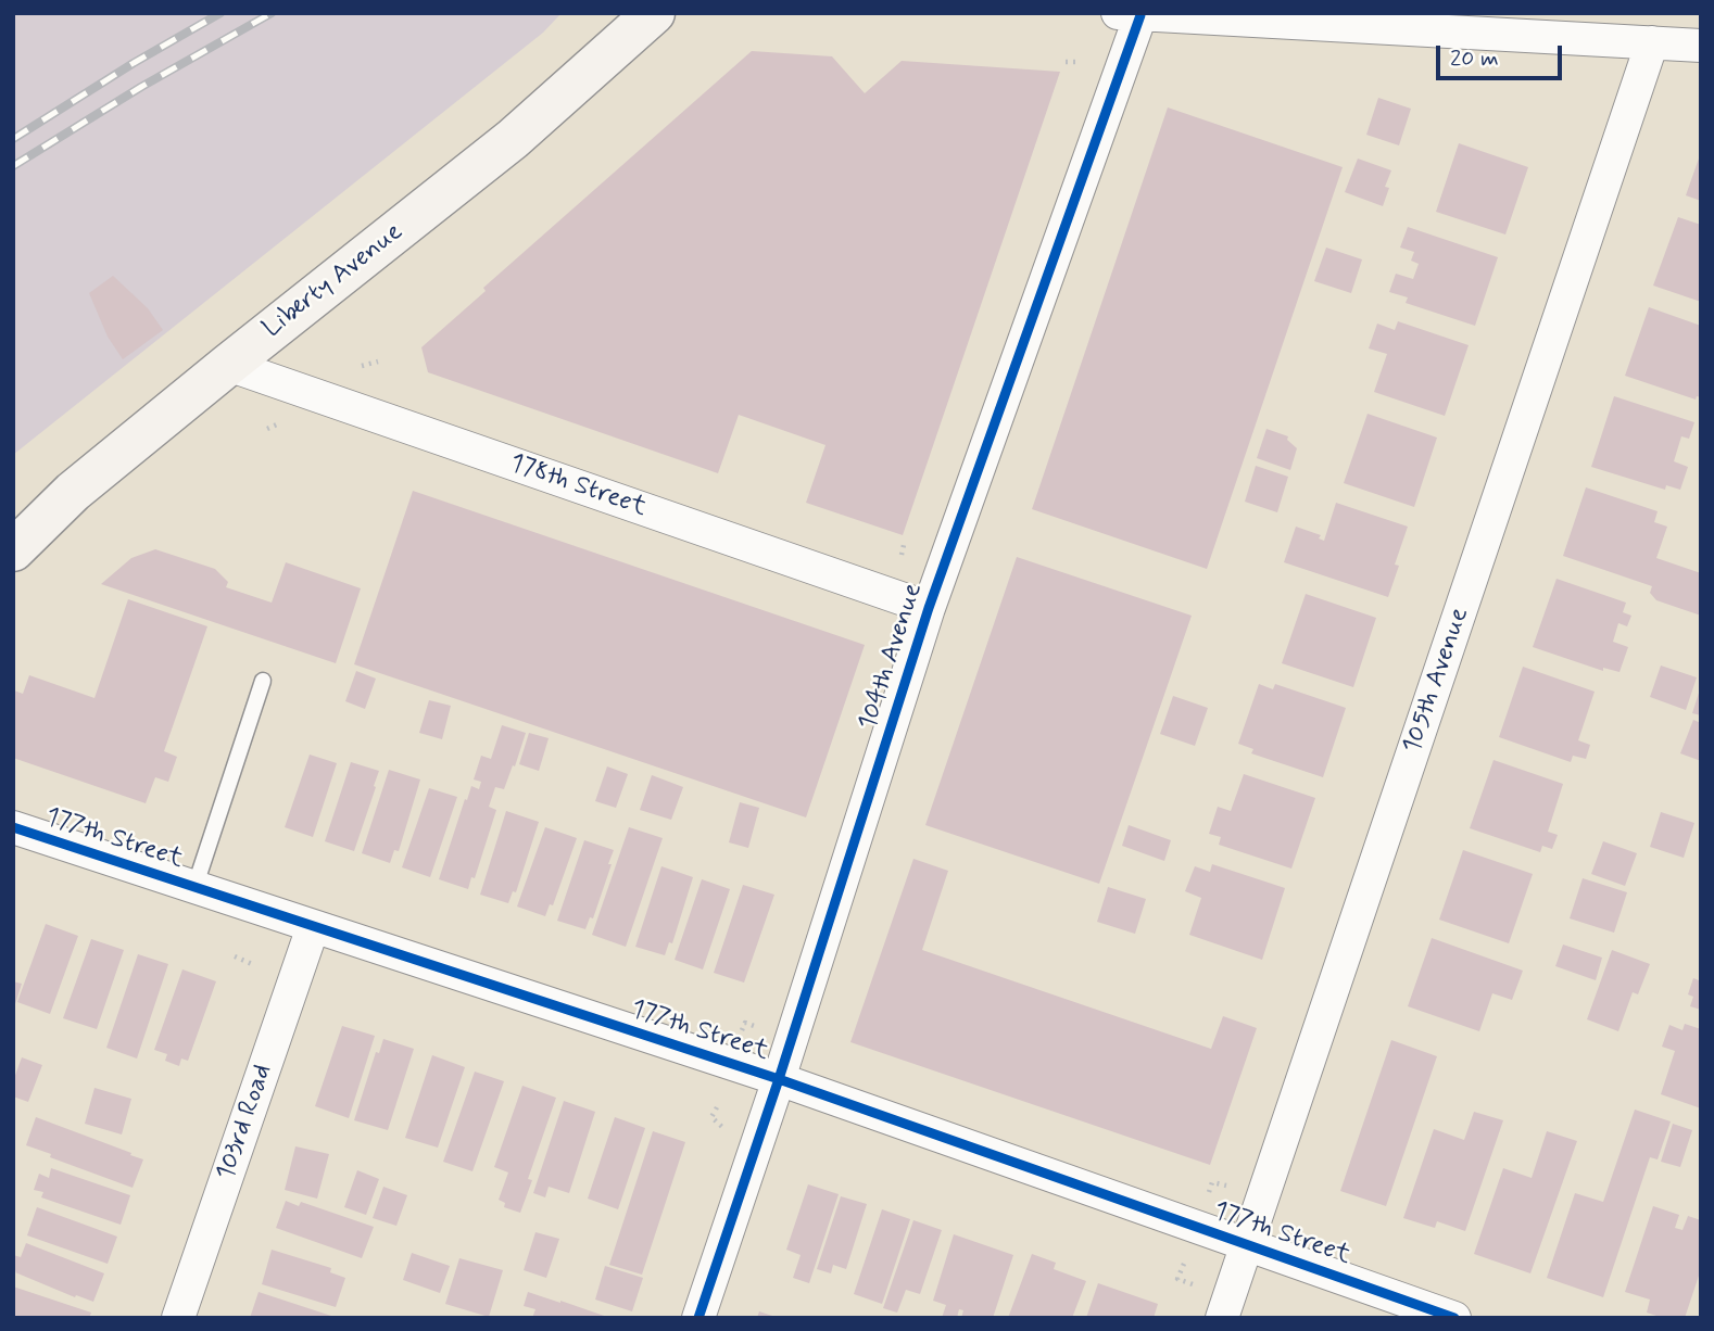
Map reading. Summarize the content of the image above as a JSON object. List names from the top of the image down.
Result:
{
  "streets": {
    "main road": ["Liberty Avenue"],
    "street": [
      "178th Street",
      "104th Avenue",
      "105th Avenue",
      "177th Street",
      "103rd Road"
    ]
  },
  "crossings": [
    ["Liberty Avenue", "178th Street"],
    ["178th Street", "104th Avenue"],
    ["104th Avenue", "177th Street"],
    ["105th Avenue", "177th Street"],
    ["177th Street", "103rd Road"]
  ],
  "scale_bar": "20 m"
}
